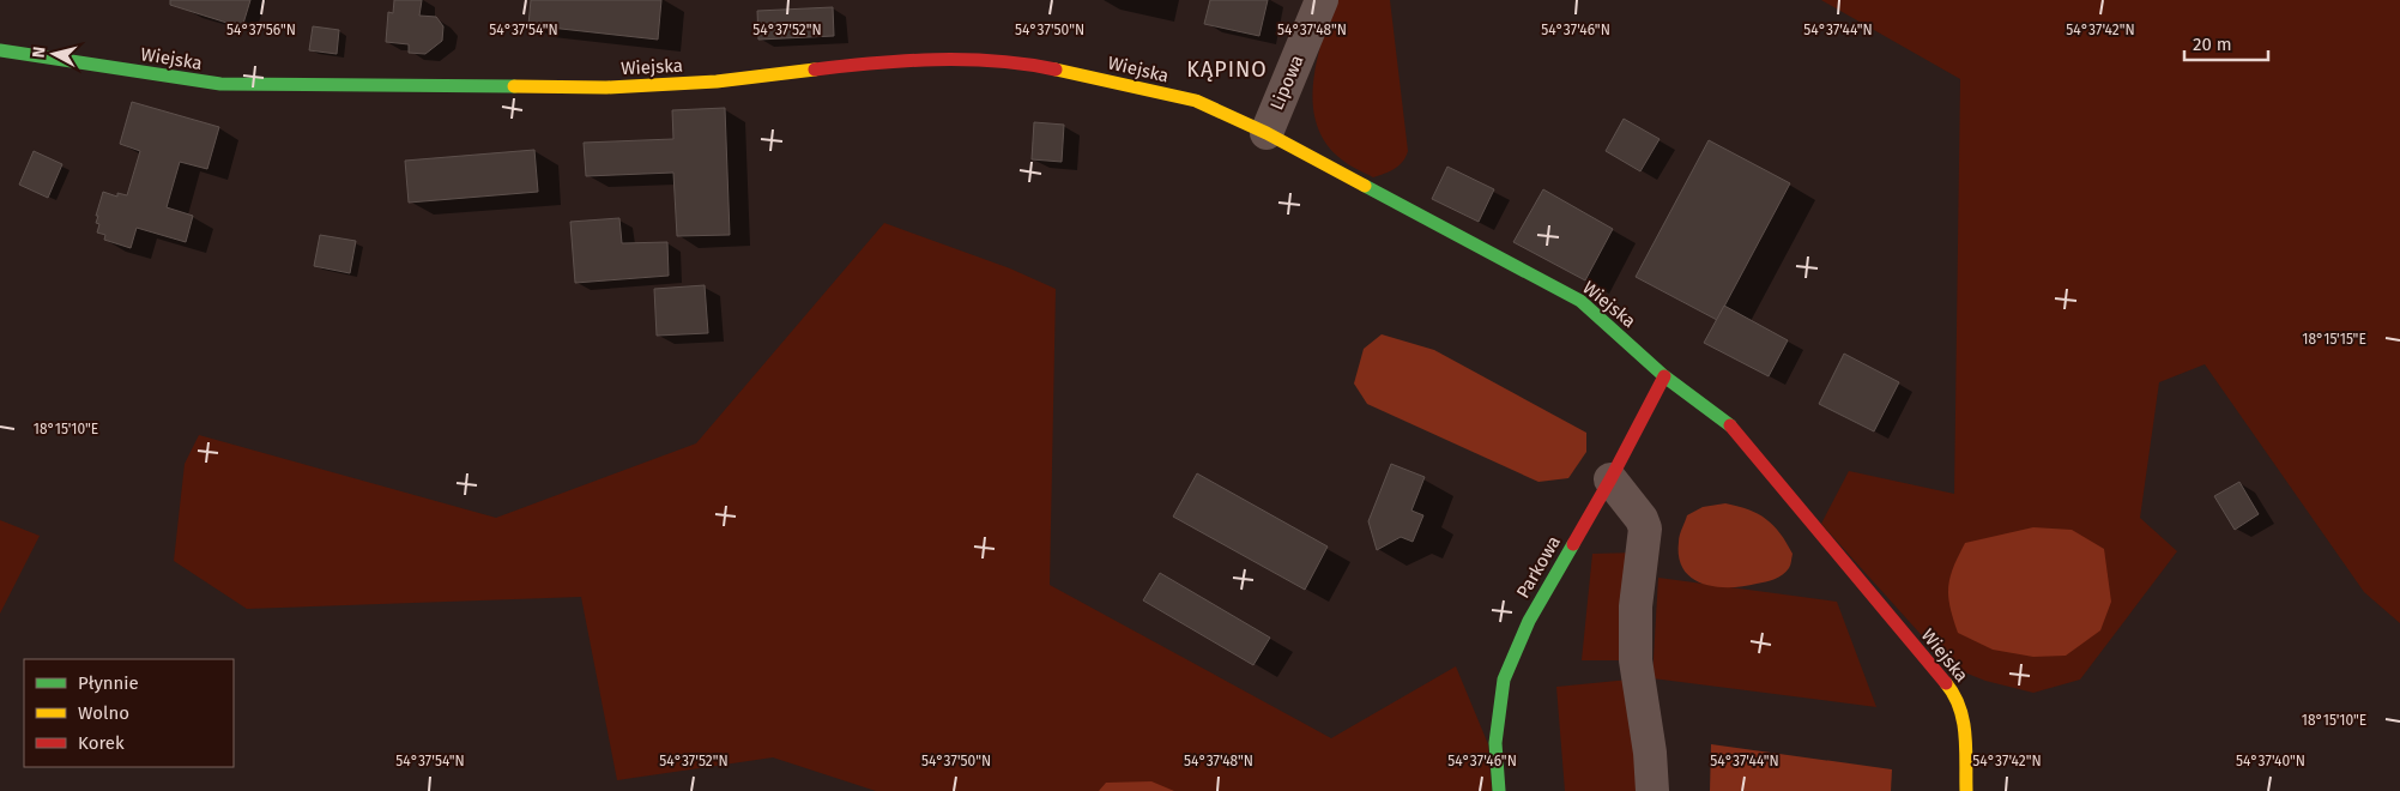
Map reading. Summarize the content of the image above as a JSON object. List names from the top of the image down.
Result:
{
  "streets": {
    "street": ["Wiejska", "Lipowa", "Parkowa"]
  },
  "crossings": [
    ["Wiejska", "Lipowa"],
    ["Wiejska", "Parkowa"]
  ],
  "districts": ["KĄPINO"],
  "legend": ["Płynnie", "Wolno", "Korek"],
  "scale_bar": "20 m",
  "north": "left",
  "coordinates": [
    "54°37'56\"N",
    "54°37'54\"N",
    "54°37'52\"N",
    "54°37'50\"N",
    "54°37'48\"N",
    "54°37'46\"N",
    "54°37'44\"N",
    "54°37'42\"N",
    "18°15'15\"E",
    "18°15'10\"E",
    "54°37'40\"N"
  ]
}
